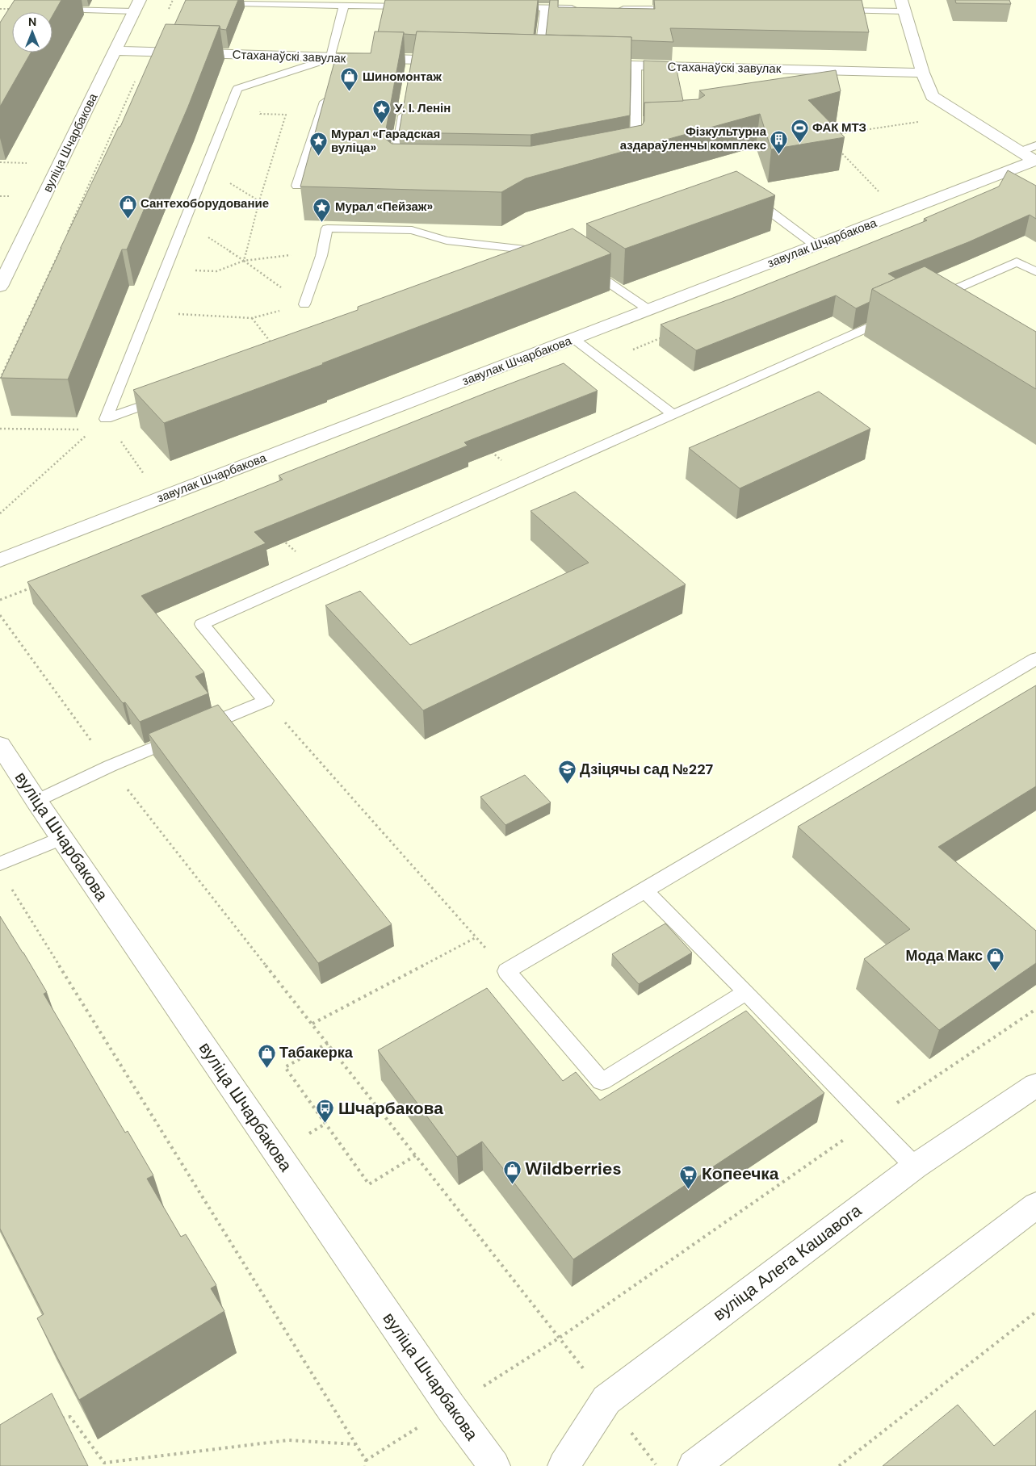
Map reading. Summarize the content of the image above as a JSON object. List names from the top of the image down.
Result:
{
  "streets": {
    "street": [
      "Стаханаўскі завулак",
      "вуліца Шчарбакова",
      "завулак Шчарбакова",
      "вуліца Алега Кашавога"
    ]
  },
  "crossings": [
    ["Стаханаўскі завулак", "вуліца Шчарбакова"]
  ],
  "places": {
    "shop": [
      "Шиномонтаж",
      "Сантехоборудование",
      "Мода Макс",
      "Табакерка",
      "Wildberries"
    ],
    "place": ["У. І. Ленін", "Мурал «Гарадская вуліца»", "Мурал «Пейзаж»"],
    "sports": ["ФАК МТЗ"],
    "building": ["Фізкультурна аздараўленчы комплекс"],
    "school or university": ["Дзіцячы сад №227"],
    "bus stop": ["Шчарбакова"],
    "supermarket": ["Копеечка"]
  },
  "north": "top"
}
